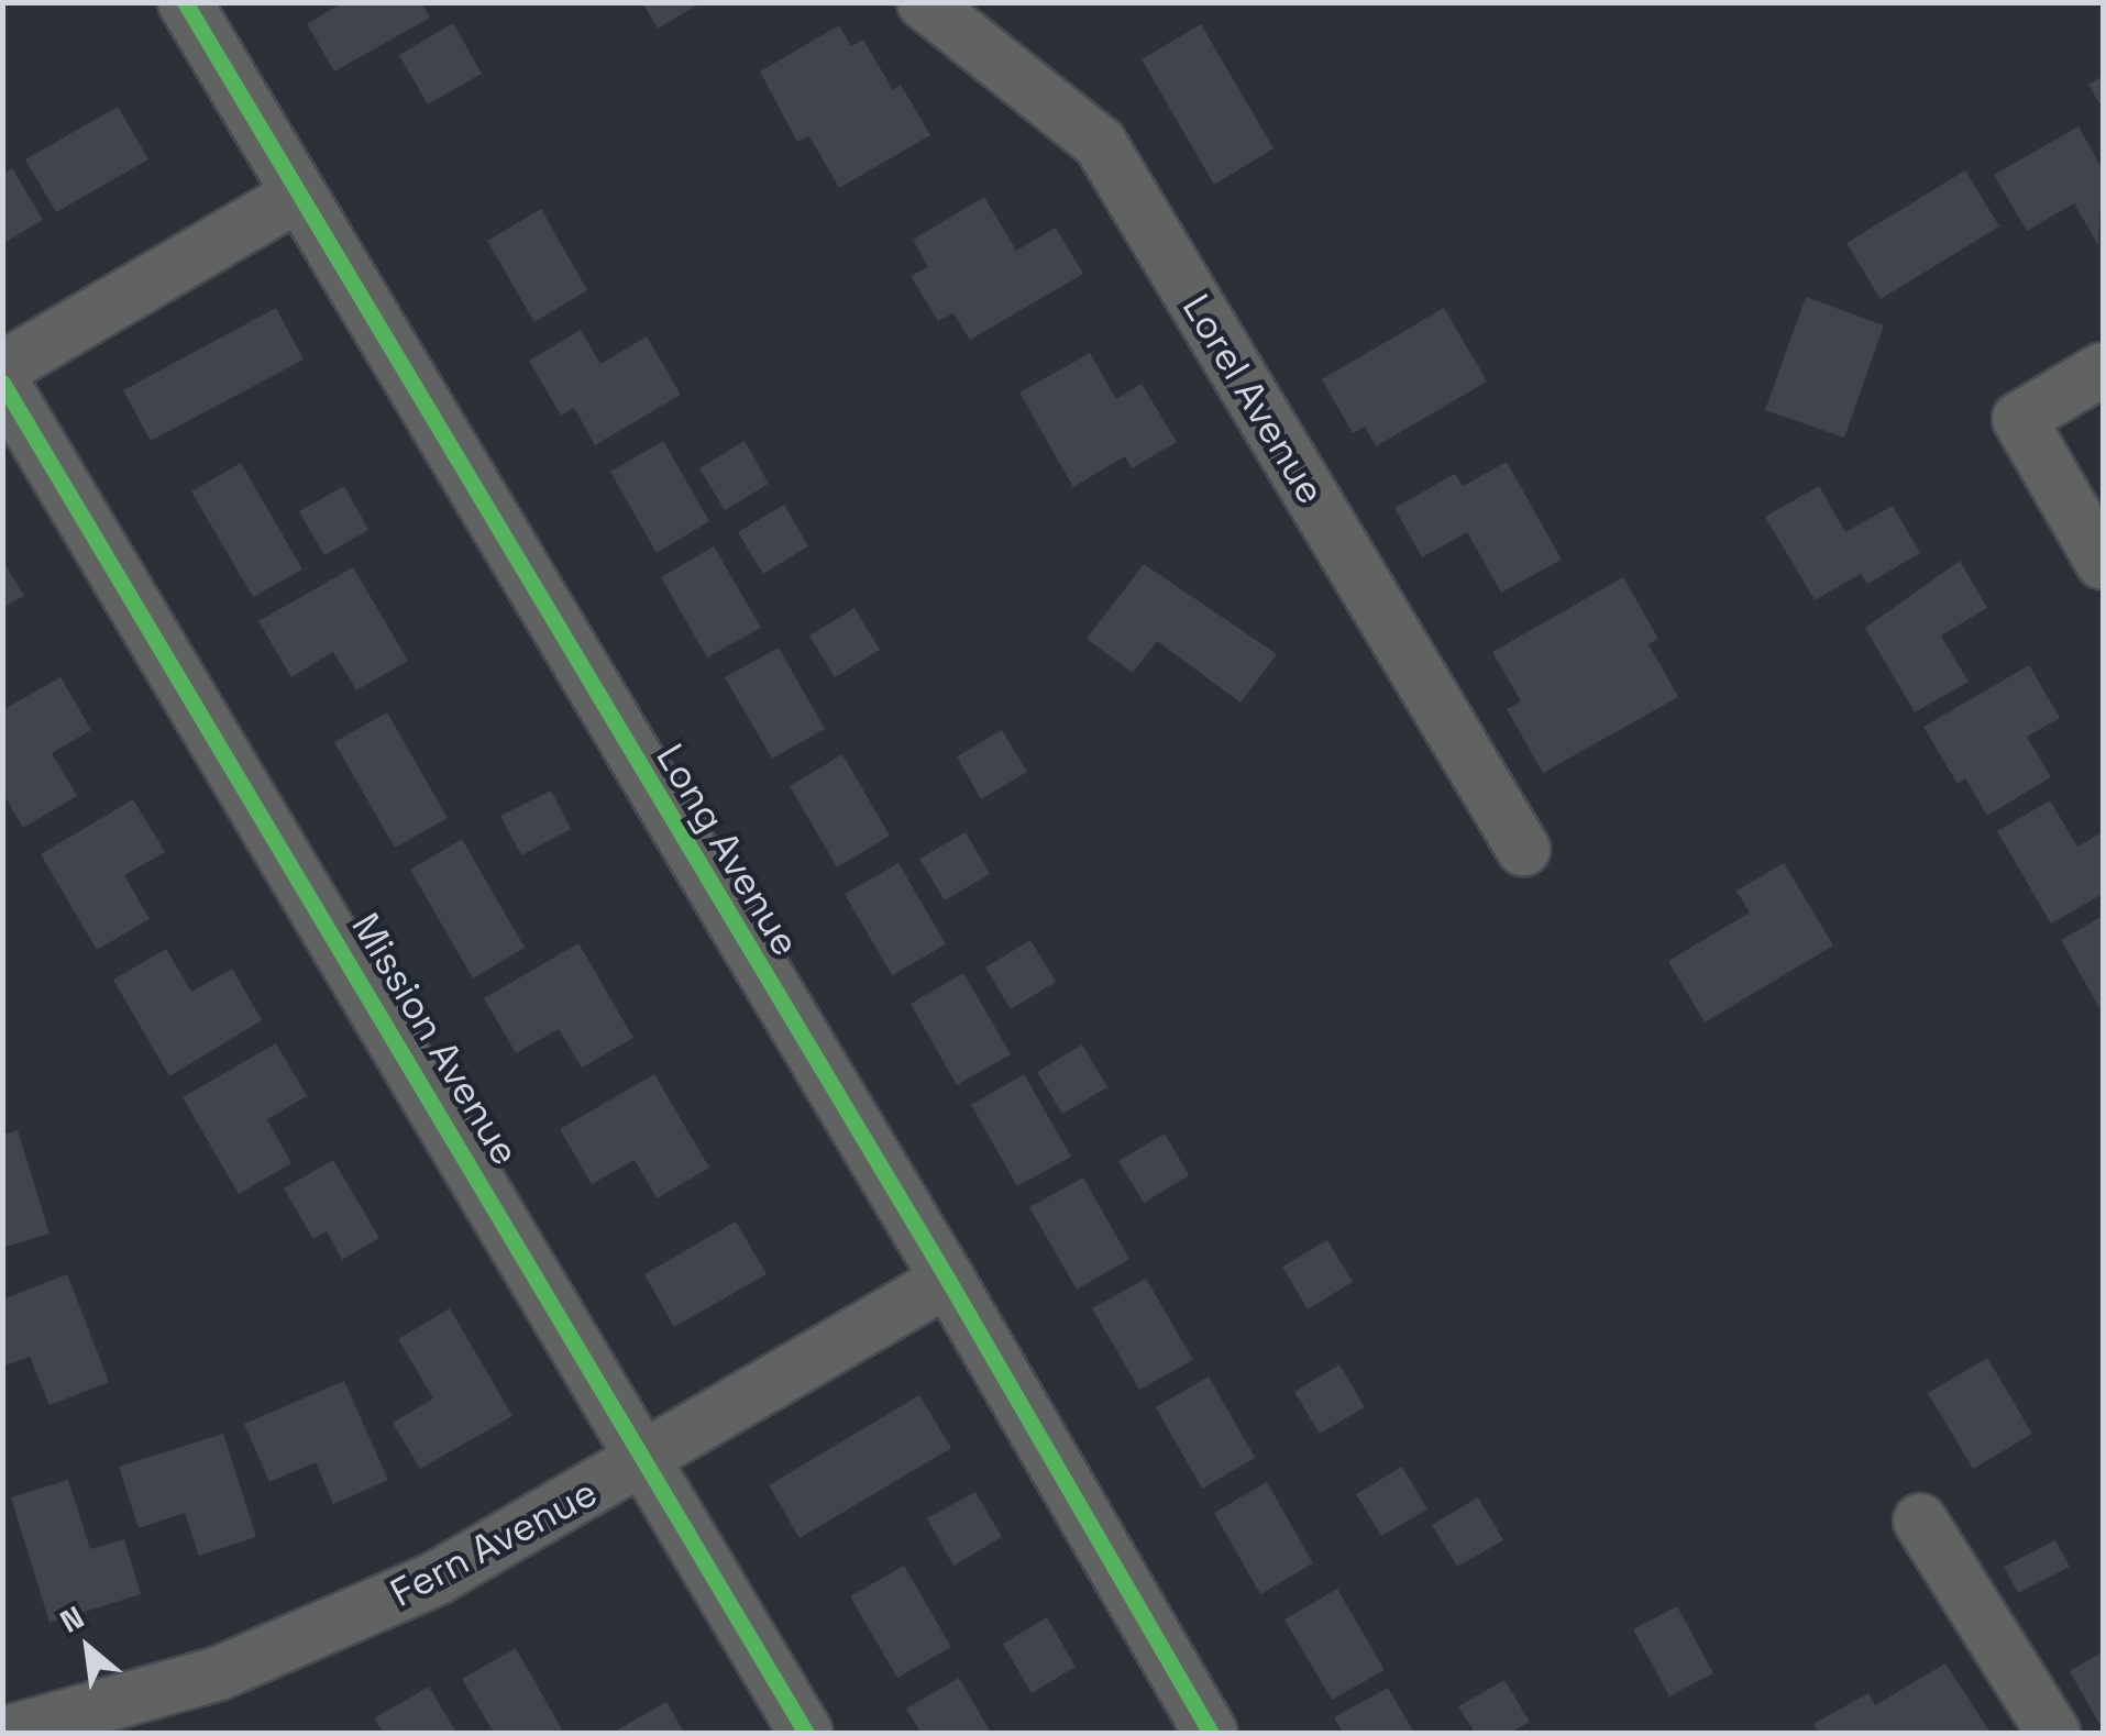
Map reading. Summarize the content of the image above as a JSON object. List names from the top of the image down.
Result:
{
  "streets": {
    "street": [
      "Lorel Avenue",
      "Long Avenue",
      "Mission Avenue",
      "Fern Avenue"
    ]
  },
  "crossings": [
    ["Long Avenue", "Fern Avenue"],
    ["Mission Avenue", "Fern Avenue"]
  ],
  "north": "top left"
}
